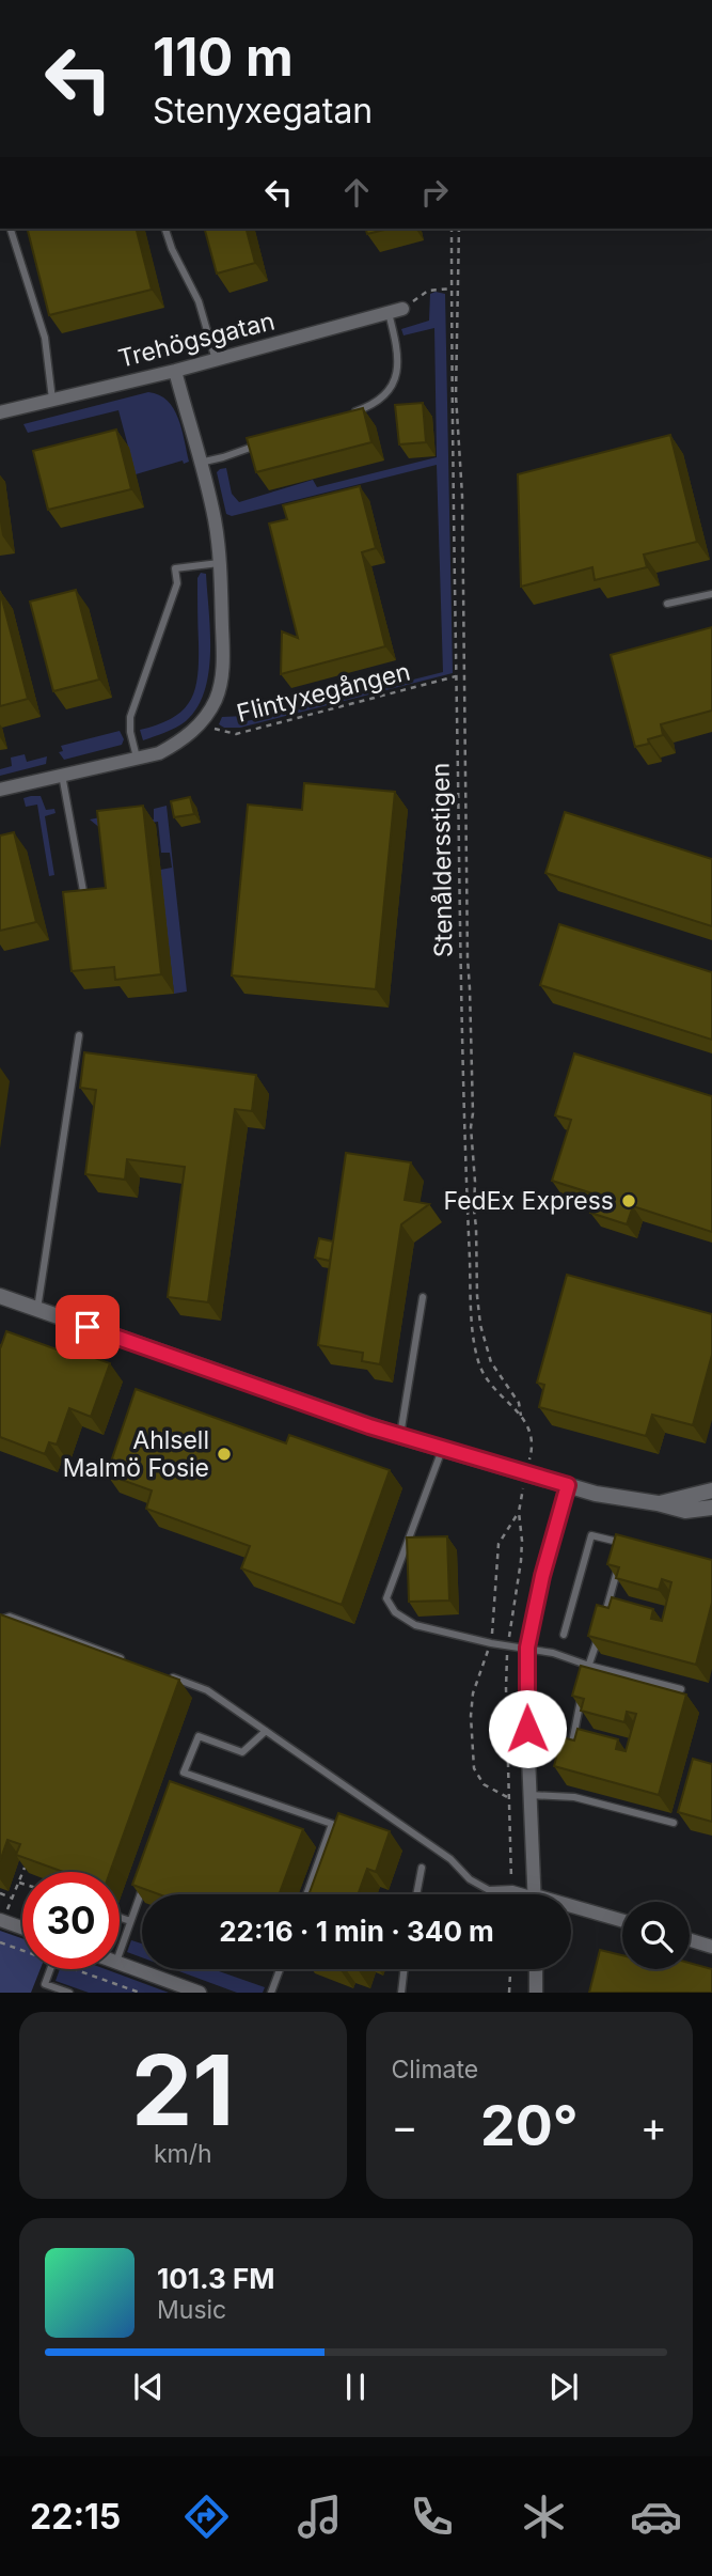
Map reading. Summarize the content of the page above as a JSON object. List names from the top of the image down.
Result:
{
  "streets": {
    "street": ["Trehögsgatan"],
    "path": ["Flintyxegången", "Stenåldersstigen"]
  },
  "crossings": [
    ["Flintyxegången", "Stenåldersstigen"]
  ],
  "places": ["FedEx Express", "Ahlsell Malmö Fosie"],
  "page": {
    "turn": ["110 m", "Stenyxegatan"],
    "limit": "30",
    "trip": "22:16 · 1 min · 340 m",
    "tile": [
      ["21", "km/h"],
      "Climate"
    ],
    "heat": ["−", "20°", "+"],
    "song": ["101.3 FM", "Music"],
    "tabs": "22:15"
  }
}
